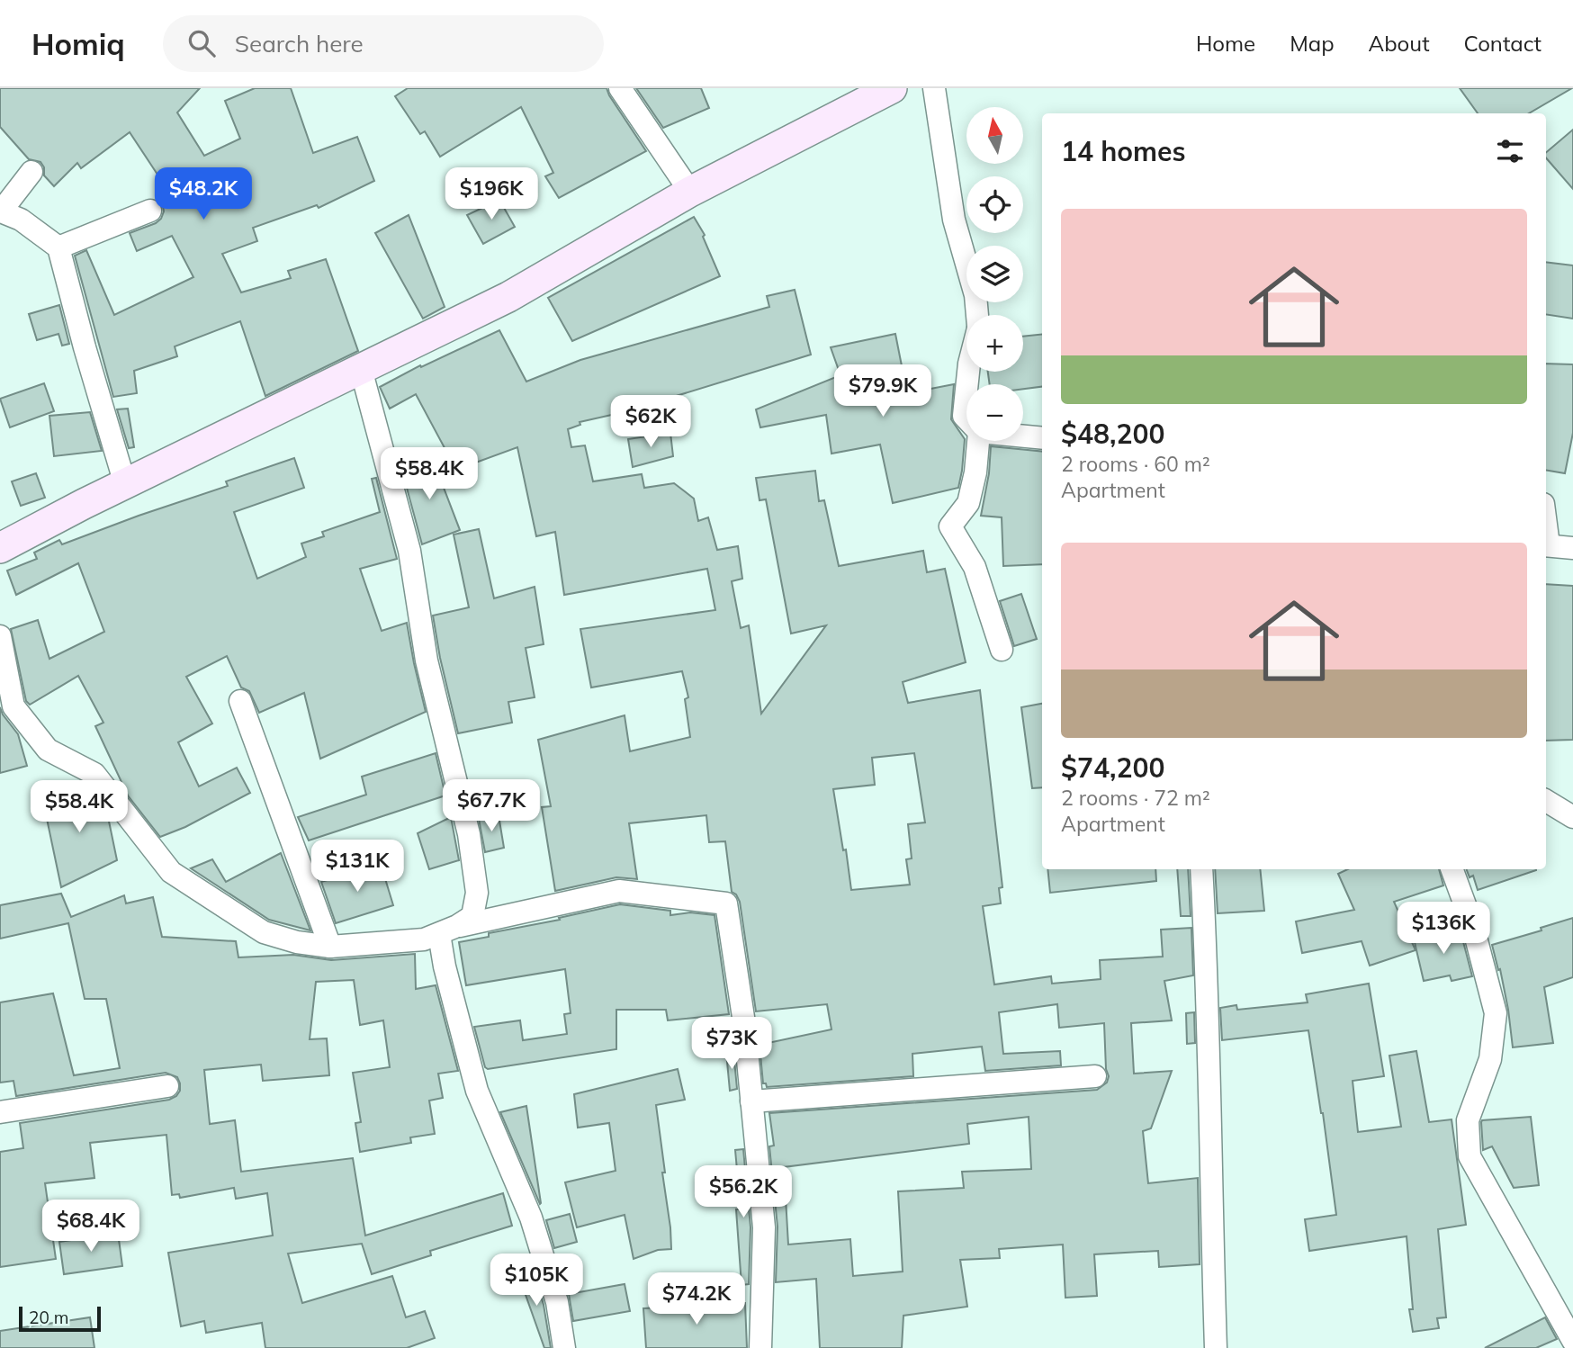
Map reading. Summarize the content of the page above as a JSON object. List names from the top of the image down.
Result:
{
  "scale_bar": "20 m",
  "north": "top",
  "page": {
    "header": "Homiq",
    "search": "Search here",
    "nav": [
      "Home",
      "Map",
      "About",
      "Contact"
    ],
    "map_buttons": ["+", "−"],
    "heading": "14 homes",
    "price": [
      "$48.2K",
      "$196K",
      "$79.9K",
      "$62K",
      "$58.4K",
      "$67.7K",
      "$58.4K",
      "$131K",
      "$136K",
      "$73K",
      "$56.2K",
      "$68.4K",
      "$105K",
      "$74.2K"
    ],
    "list": [
      {
        "name": "$48,200",
        "note": "2 rooms · 60 m² · Apartment"
      },
      {
        "name": "$74,200",
        "note": "2 rooms · 72 m² · Apartment"
      }
    ],
    "scale": "20 m"
  }
}
